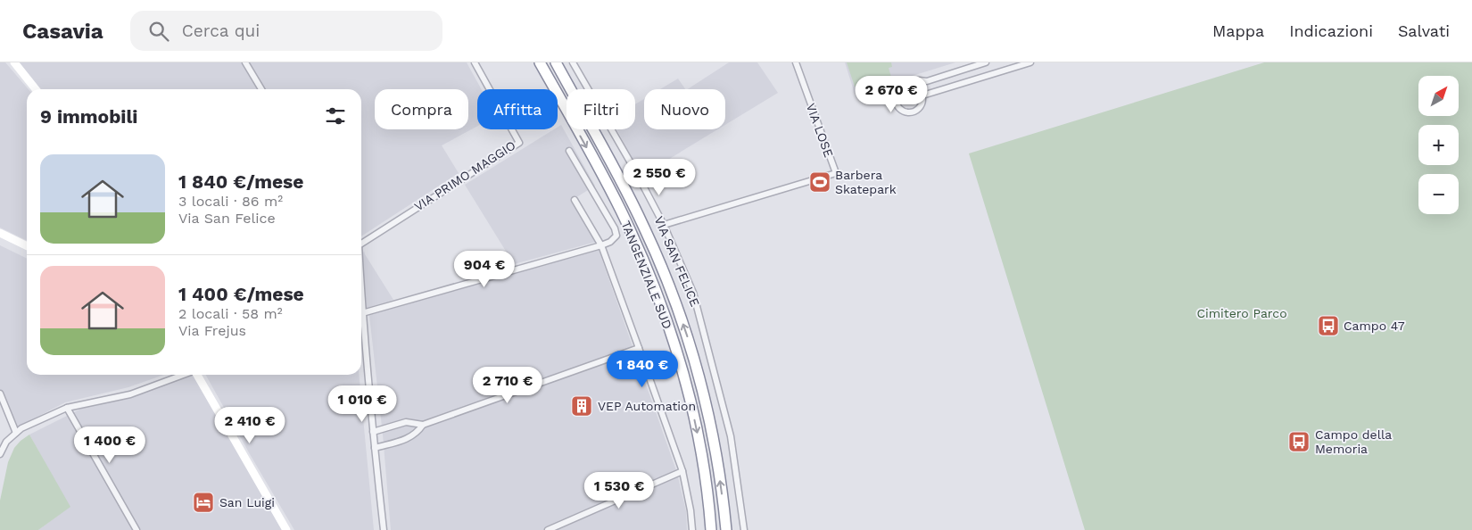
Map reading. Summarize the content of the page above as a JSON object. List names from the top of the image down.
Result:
{
  "streets": {
    "highway": ["TANGENZIALE SUD"],
    "street": ["VIA LOSE", "VIA PRIMO MAGGIO", "VIA SAN FELICE"]
  },
  "crossings": [
    ["VIA LOSE", "VIA SAN FELICE"]
  ],
  "parks": ["Cimitero Parco"],
  "places": {
    "sports": ["Barbera Skatepark"],
    "bus stop": ["Campo 47", "Campo della Memoria"],
    "building": ["VEP Automation"],
    "hotel": ["San Luigi"]
  },
  "north": "top right",
  "page": {
    "header": "Casavia",
    "search": "Cerca qui",
    "nav": ["Mappa", "Indicazioni", "Salvati"],
    "map_buttons": ["+", "−"],
    "price": [
      "2 670 €",
      "2 550 €",
      "904 €",
      "1 840 €",
      "2 710 €",
      "1 010 €",
      "2 410 €",
      "1 400 €",
      "1 530 €"
    ],
    "chip": [
      "Compra",
      "Affitta",
      "Filtri",
      "Nuovo"
    ],
    "heading": "9 immobili",
    "list": [
      {
        "name": "1 840 €/mese",
        "note": "3 locali · 86 m² · Via San Felice"
      },
      {
        "name": "1 400 €/mese",
        "note": "2 locali · 58 m² · Via Frejus"
      }
    ]
  }
}
